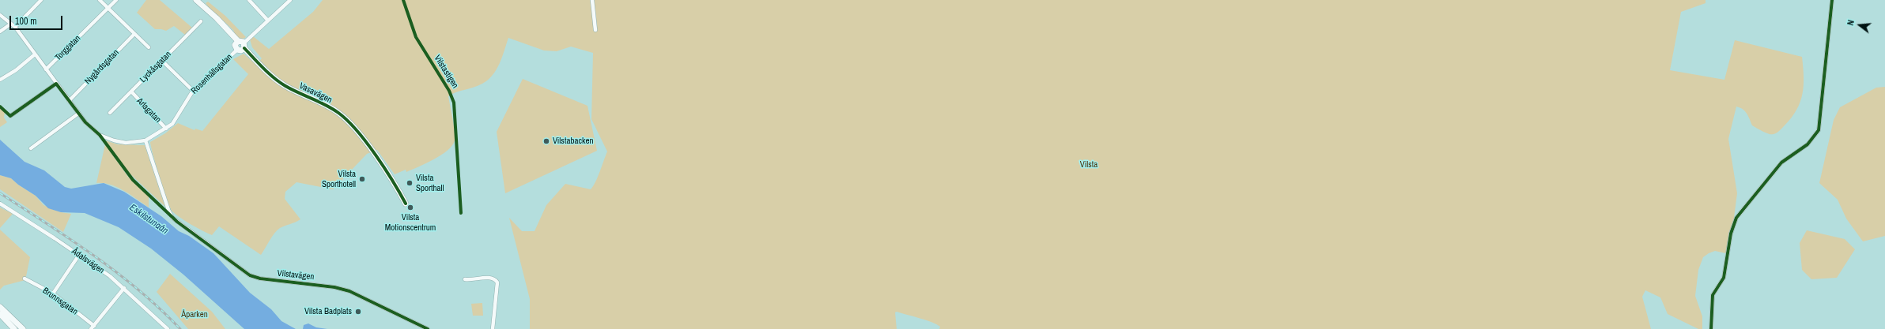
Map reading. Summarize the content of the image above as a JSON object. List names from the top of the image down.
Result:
{
  "streets": {
    "street": [
      "Torggatan",
      "Nygårdsgatan",
      "Lyckåsgatan",
      "Rosenhällsgatan",
      "Vasavägen",
      "Arlagatan",
      "Ådalsvägen",
      "Vilstavägen",
      "Brunnsgatan"
    ],
    "cycle path": ["Vilstastigen"]
  },
  "crossings": [
    ["Torggatan", "Rosenhällsgatan"],
    ["Nygårdsgatan", "Rosenhällsgatan"],
    ["Lyckåsgatan", "Arlagatan"],
    ["Rosenhällsgatan", "Arlagatan"],
    ["Rosenhällsgatan", "Vilstavägen"]
  ],
  "water": ["Eskilstunaån"],
  "parks": ["Vilsta", "Åparken"],
  "places": [
    "Vilstabacken",
    "Vilsta Sporthotell",
    "Vilsta Sporthall",
    "Vilsta Motionscentrum",
    "Vilsta Badplats"
  ],
  "scale_bar": "100 m",
  "north": "left"
}
